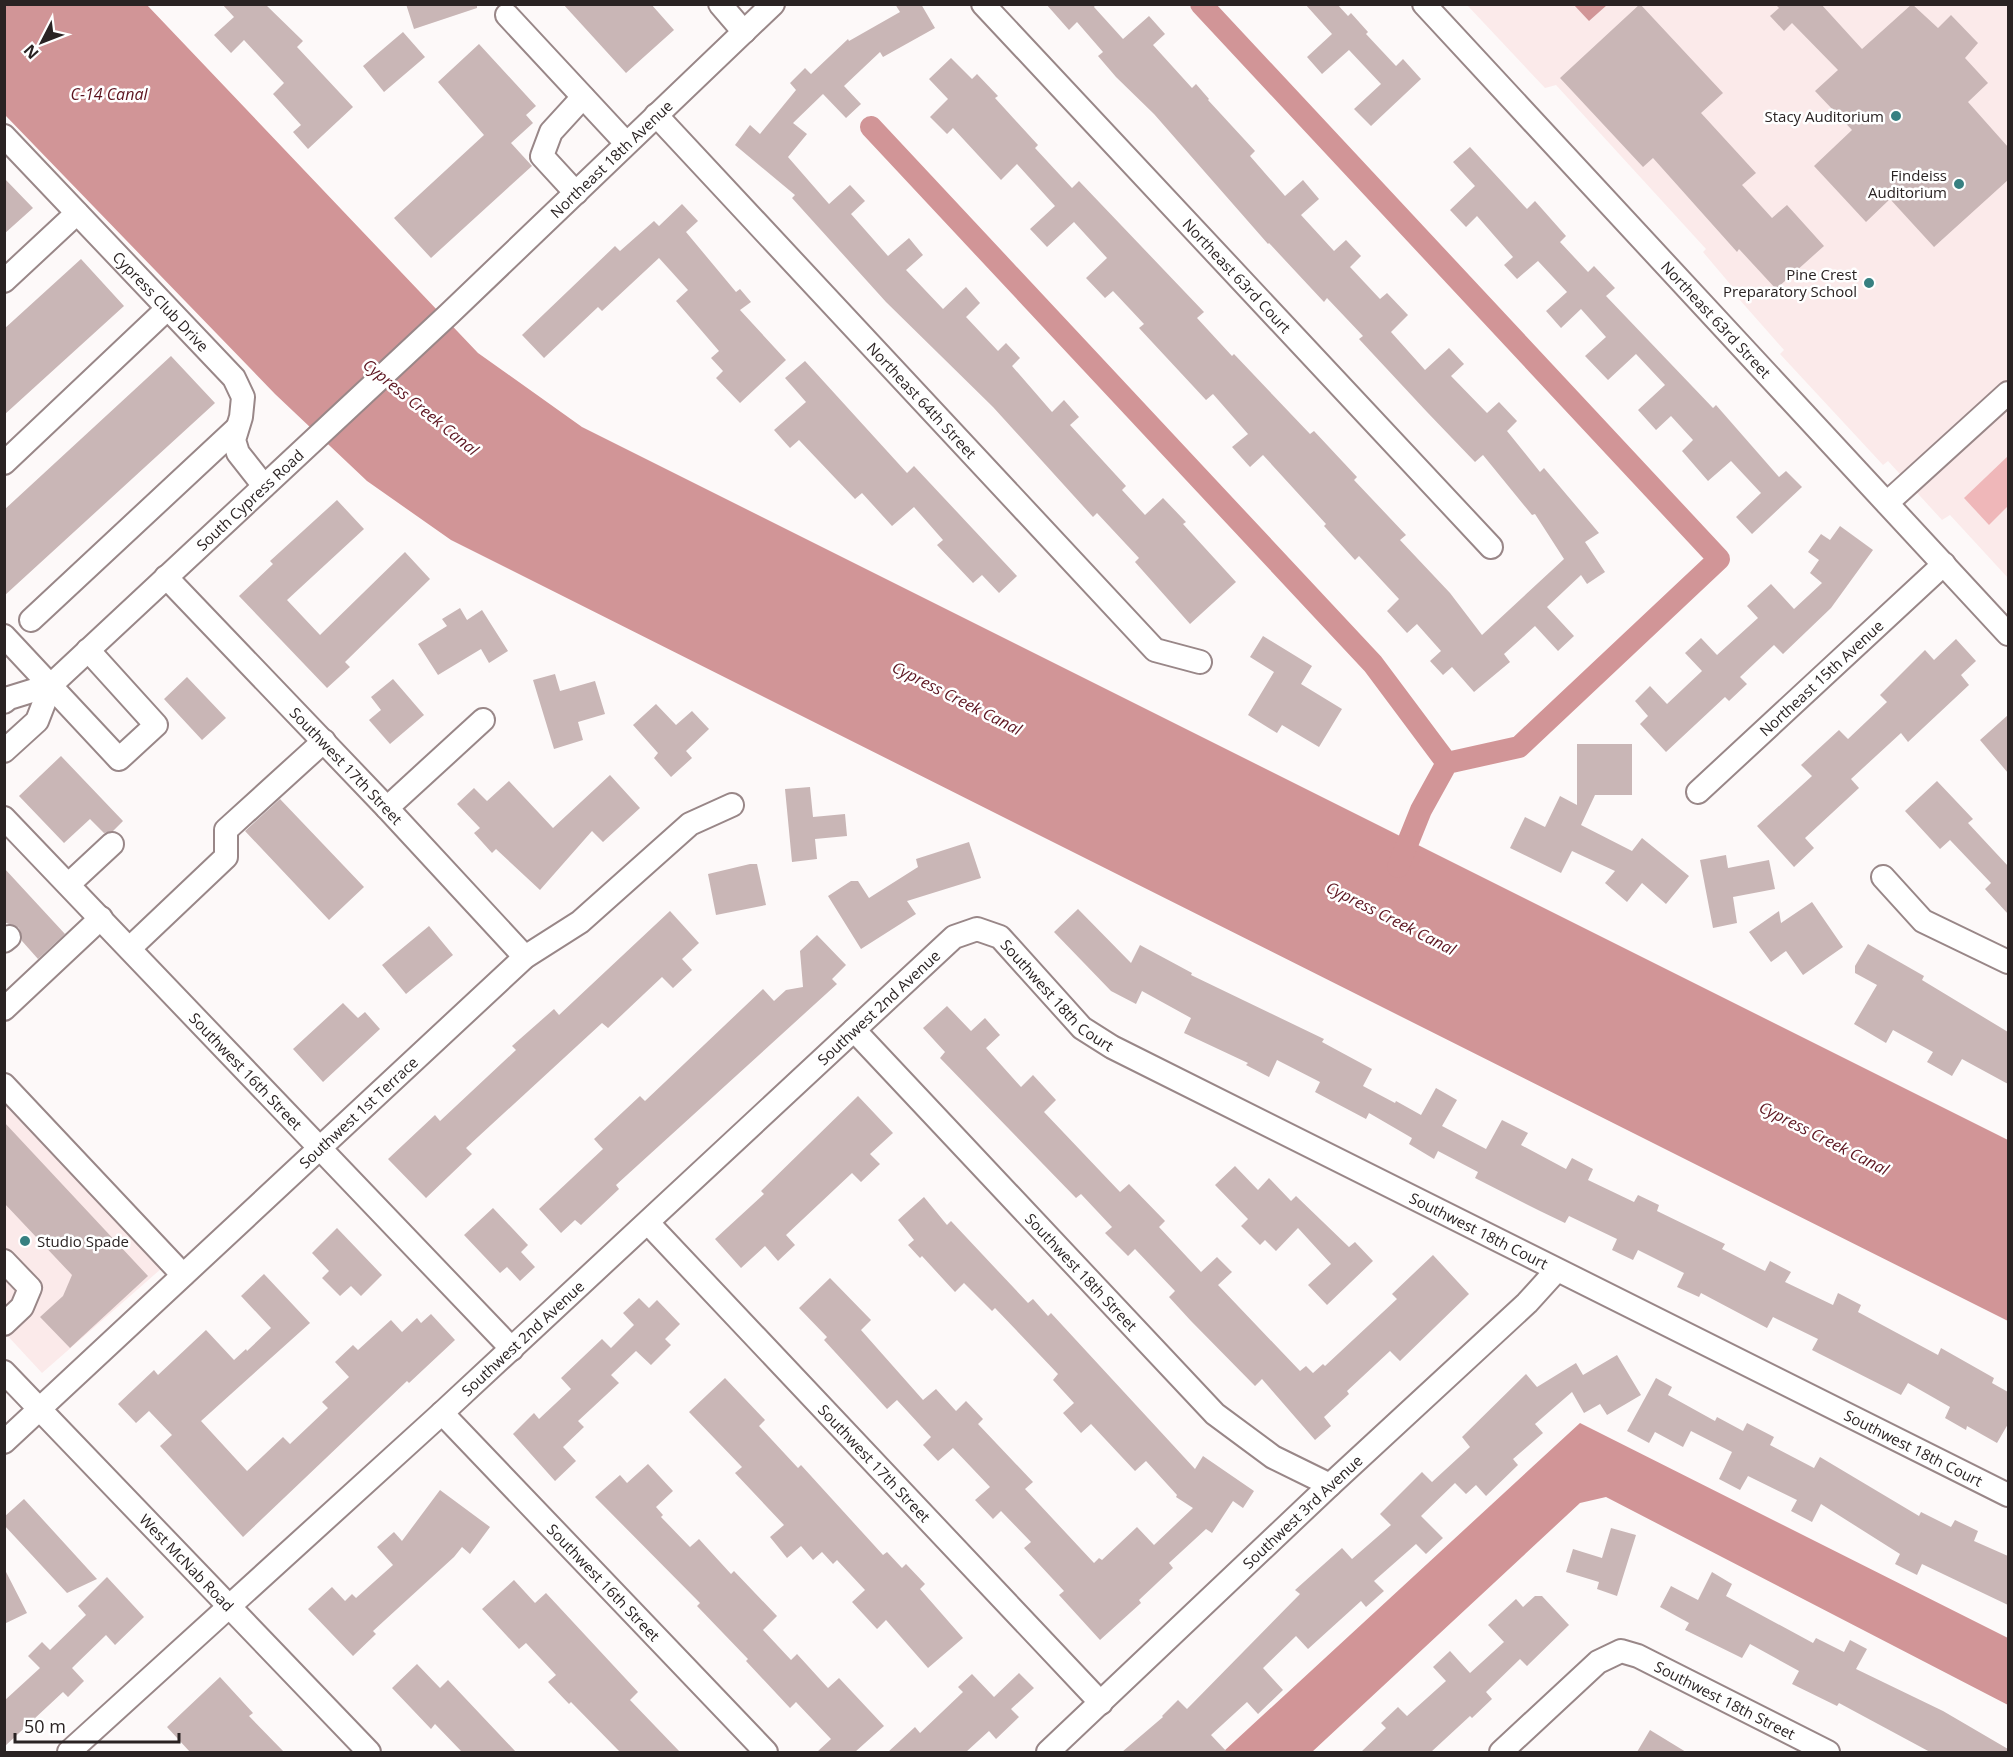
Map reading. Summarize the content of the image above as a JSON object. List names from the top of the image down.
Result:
{
  "streets": {
    "street": [
      "Northeast 18th Avenue",
      "Northeast 63rd Court",
      "Cypress Club Drive",
      "Northeast 63rd Street",
      "Northeast 64th Street",
      "South Cypress Road",
      "Northeast 15th Avenue",
      "Southwest 17th Street",
      "Southwest 18th Court",
      "Southwest 2nd Avenue",
      "Southwest 16th Street",
      "Southwest 1st Terrace",
      "Southwest 18th Street",
      "Southwest 3rd Avenue",
      "West McNab Road"
    ]
  },
  "crossings": [
    ["Northeast 18th Avenue", "Northeast 64th Street"],
    ["Northeast 18th Avenue", "South Cypress Road"],
    ["Cypress Club Drive", "South Cypress Road"],
    ["Northeast 63rd Street", "Northeast 15th Avenue"],
    ["South Cypress Road", "Southwest 17th Street"],
    ["Southwest 17th Street", "Southwest 2nd Avenue"],
    ["Southwest 17th Street", "Southwest 1st Terrace"],
    ["Southwest 17th Street", "Southwest 3rd Avenue"],
    ["Southwest 18th Court", "Southwest 2nd Avenue"],
    ["Southwest 18th Court", "Southwest 3rd Avenue"],
    ["Southwest 2nd Avenue", "Southwest 16th Street"],
    ["Southwest 2nd Avenue", "Southwest 18th Street"],
    ["Southwest 2nd Avenue", "West McNab Road"],
    ["Southwest 16th Street", "Southwest 1st Terrace"],
    ["Southwest 1st Terrace", "West McNab Road"],
    ["Southwest 18th Street", "Southwest 3rd Avenue"]
  ],
  "water": ["C-14 Canal", "Cypress Creek Canal"],
  "places": [
    "Stacy Auditorium",
    "Findeiss Auditorium",
    "Pine Crest Preparatory School",
    "Studio Spade"
  ],
  "scale_bar": "50 m",
  "north": "bottom left"
}
